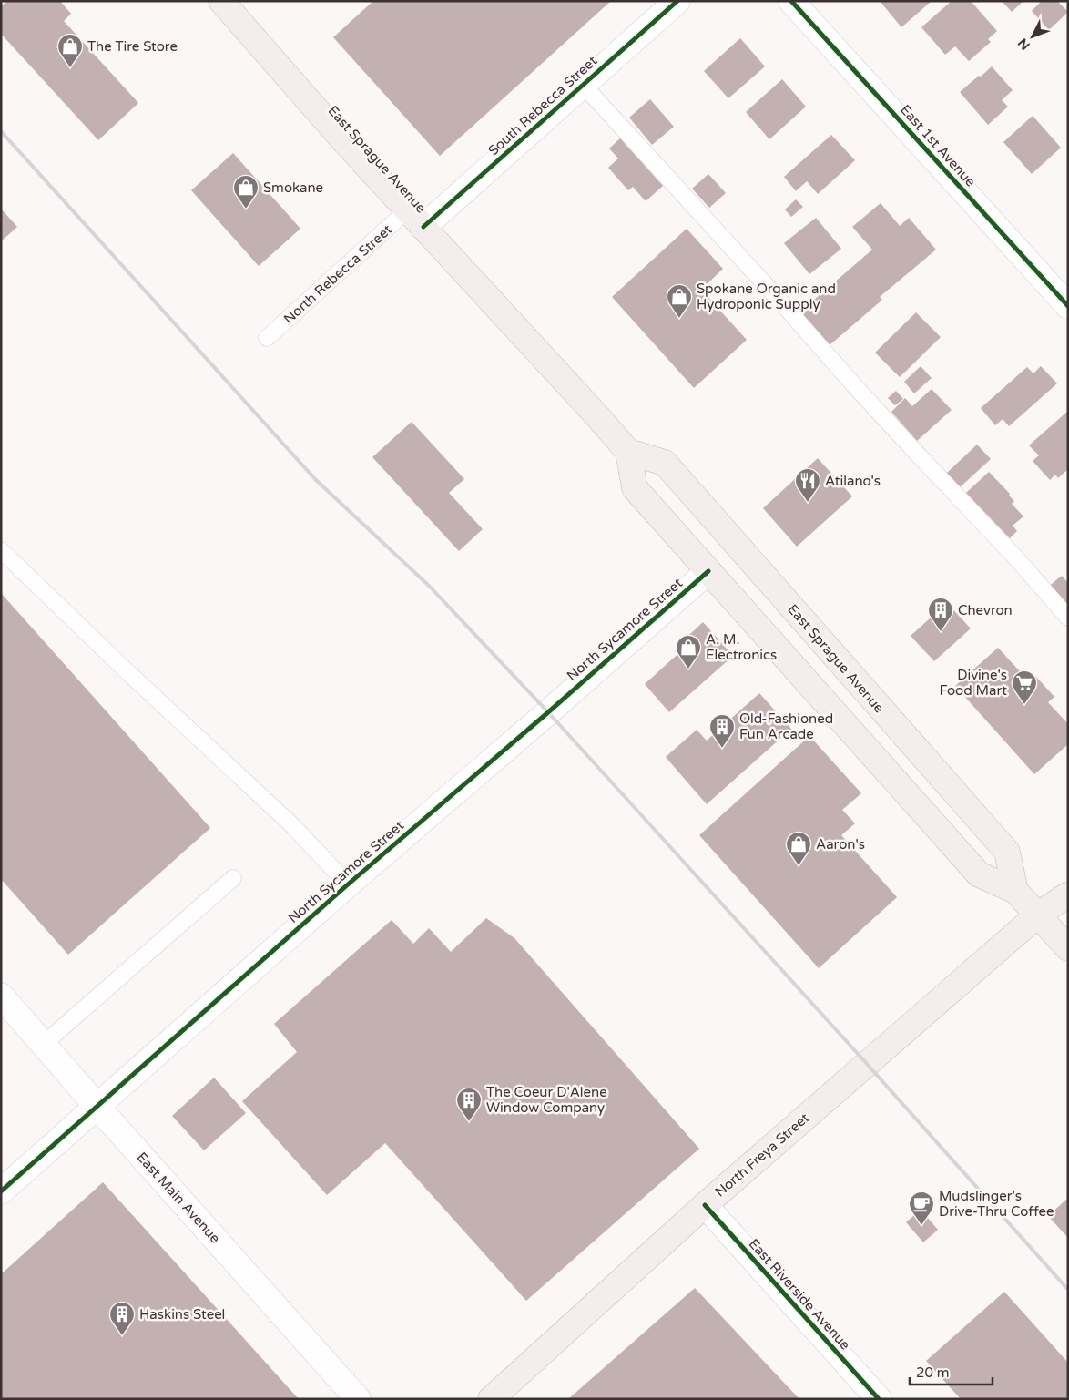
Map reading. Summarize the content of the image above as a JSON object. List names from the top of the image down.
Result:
{
  "streets": {
    "main road": ["East Sprague Avenue", "North Freya Street"],
    "street": [
      "South Rebecca Street",
      "East 1st Avenue",
      "North Sycamore Street",
      "East Main Avenue",
      "East Riverside Avenue"
    ],
    "lane": ["North Rebecca Street"]
  },
  "crossings": [
    ["South Rebecca Street", "East Sprague Avenue"],
    ["South Rebecca Street", "North Rebecca Street"],
    ["East Sprague Avenue", "North Rebecca Street"],
    ["East Sprague Avenue", "North Sycamore Street"],
    ["East Sprague Avenue", "North Freya Street"],
    ["North Sycamore Street", "East Main Avenue"],
    ["North Freya Street", "East Riverside Avenue"]
  ],
  "places": {
    "shop": [
      "The Tire Store",
      "Smokane",
      "Spokane Organic and Hydroponic Supply",
      "A. M. Electronics",
      "Aaron's"
    ],
    "restaurant": ["Atilano's"],
    "building": [
      "Chevron",
      "Old-Fashioned Fun Arcade",
      "The Coeur D'Alene Window Company",
      "Haskins Steel"
    ],
    "supermarket": ["Divine's Food Mart"],
    "cafe": ["Mudslinger's Drive-Thru Coffee"]
  },
  "scale_bar": "20 m",
  "north": "bottom left"
}
